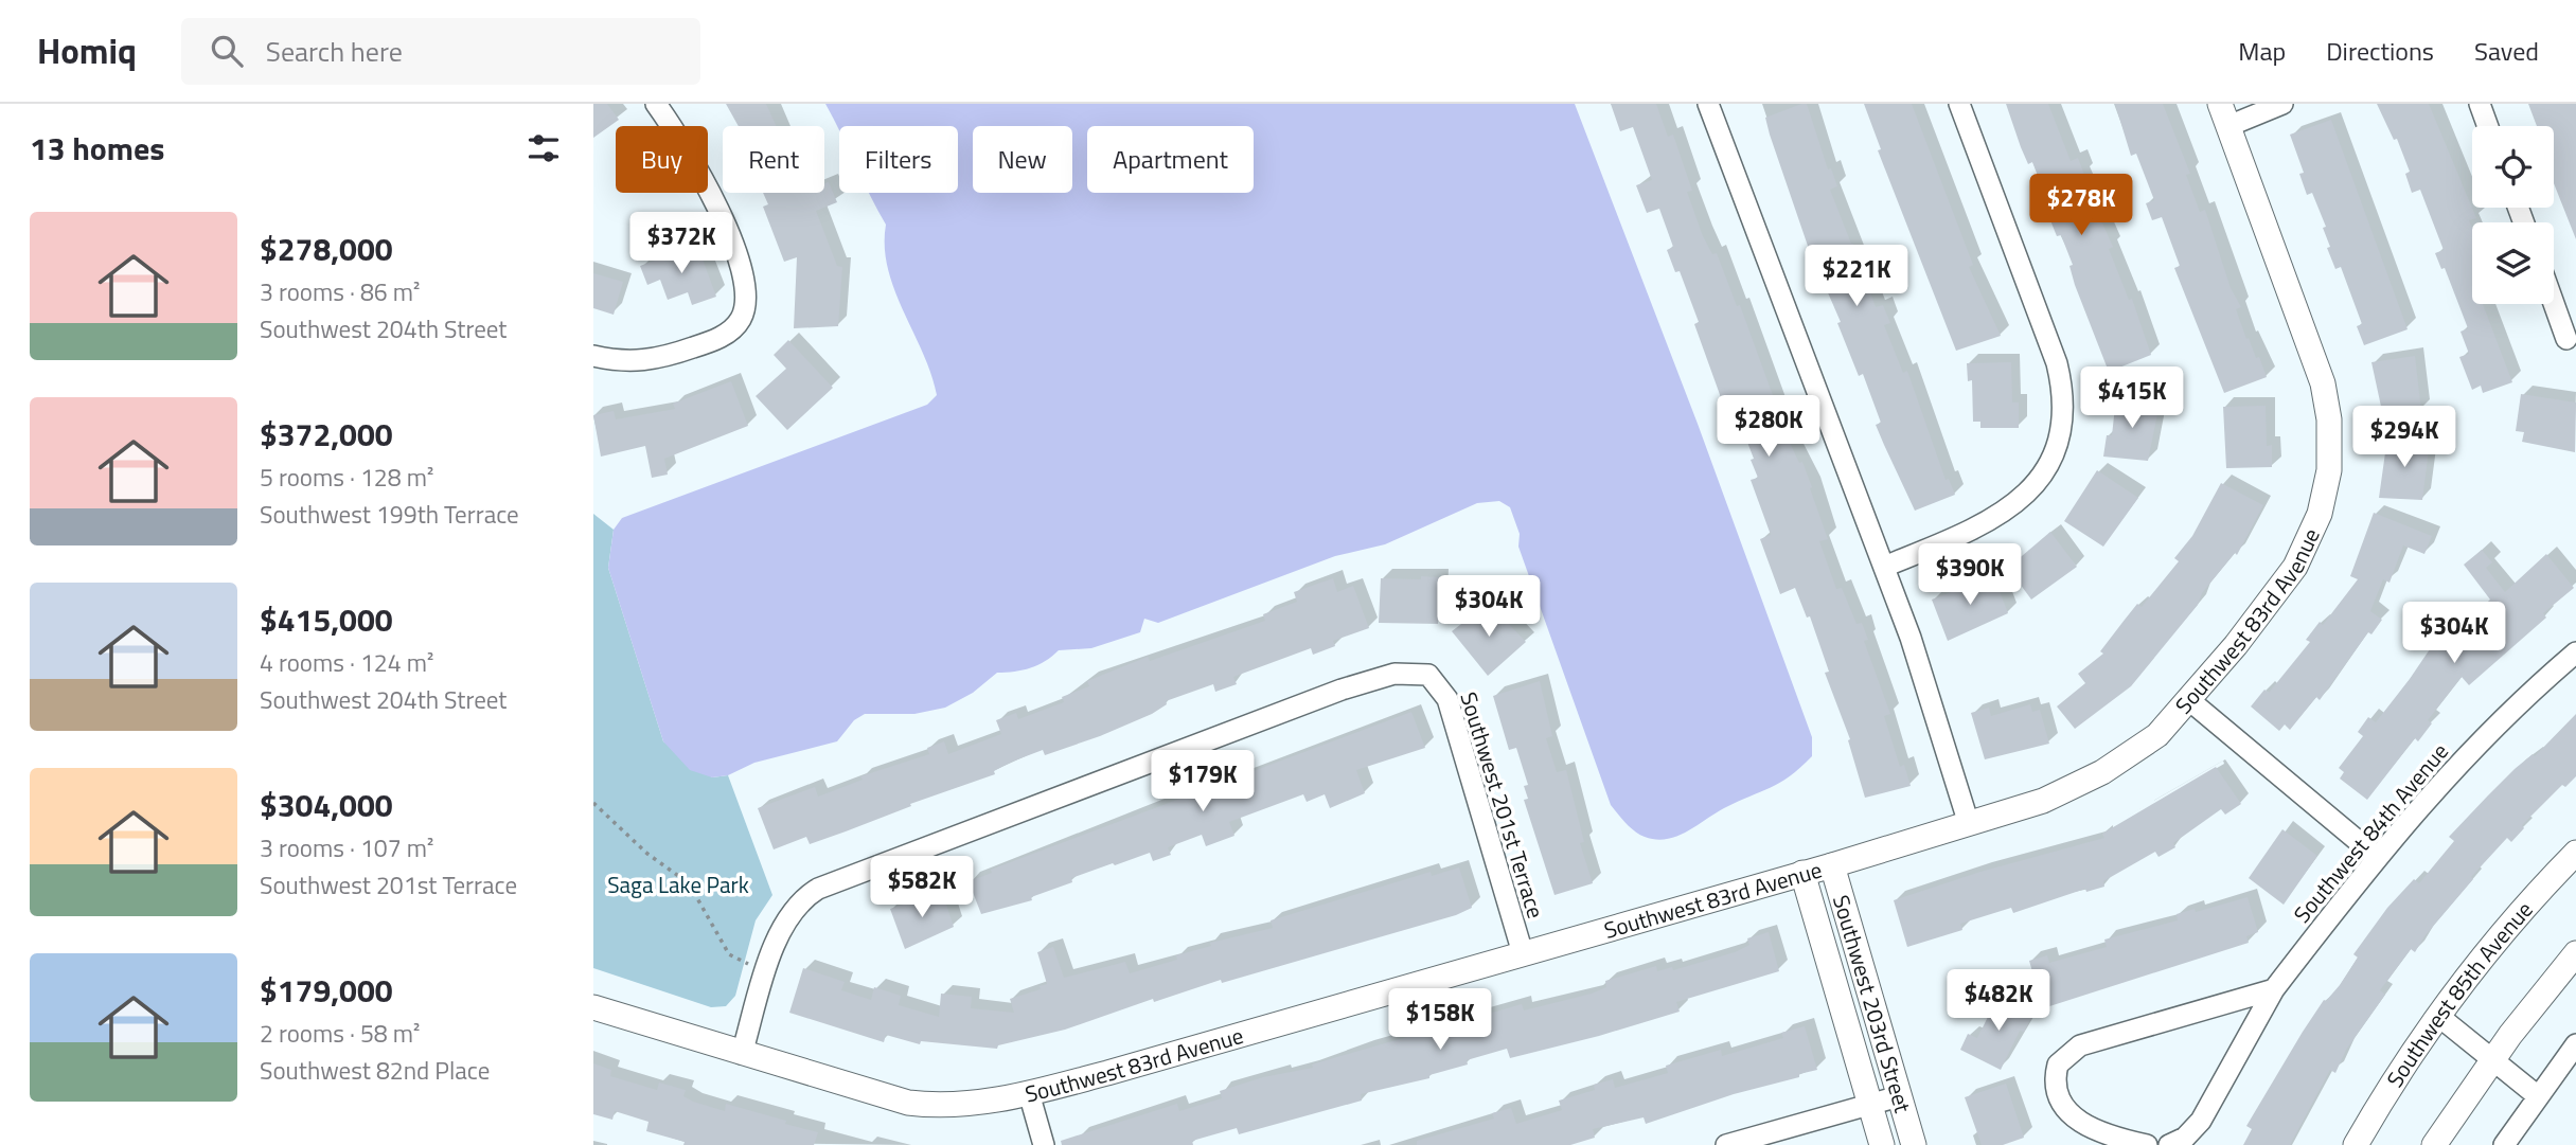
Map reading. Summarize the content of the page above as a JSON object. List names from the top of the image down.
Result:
{
  "streets": {
    "street": [
      "Southwest 83rd Avenue",
      "Southwest 201st Terrace",
      "Southwest 84th Avenue",
      "Southwest 85th Avenue",
      "Southwest 203rd Street"
    ]
  },
  "crossings": [
    ["Southwest 83rd Avenue", "Southwest 201st Terrace"],
    ["Southwest 83rd Avenue", "Southwest 203rd Street"]
  ],
  "parks": ["Saga Lake Park"],
  "page": {
    "header": "Homiq",
    "search": "Search here",
    "nav": ["Map", "Directions", "Saved"],
    "heading": "13 homes",
    "chip": [
      "Buy",
      "Rent",
      "Filters",
      "New",
      "Apartment"
    ],
    "price": [
      "$278K",
      "$372K",
      "$221K",
      "$415K",
      "$280K",
      "$294K",
      "$390K",
      "$304K",
      "$304K",
      "$179K",
      "$582K",
      "$482K",
      "$158K"
    ],
    "list": [
      {
        "name": "$278,000",
        "note": "3 rooms · 86 m² · Southwest 204th Street"
      },
      {
        "name": "$372,000",
        "note": "5 rooms · 128 m² · Southwest 199th Terrace"
      },
      {
        "name": "$415,000",
        "note": "4 rooms · 124 m² · Southwest 204th Street"
      },
      {
        "name": "$304,000",
        "note": "3 rooms · 107 m² · Southwest 201st Terrace"
      },
      {
        "name": "$179,000",
        "note": "2 rooms · 58 m² · Southwest 82nd Place"
      }
    ]
  }
}
